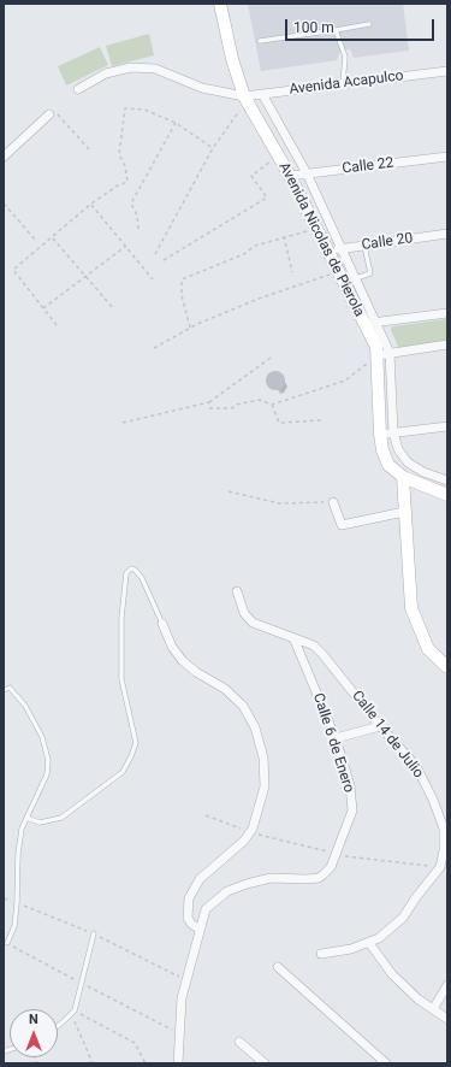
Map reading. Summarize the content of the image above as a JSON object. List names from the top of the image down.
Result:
{
  "streets": {
    "street": [
      "Avenida Acapulco",
      "Calle 22",
      "Avenida Nicolas de Pierola",
      "Calle 20",
      "Calle 14 de Julio",
      "Calle 6 de Enero"
    ]
  },
  "crossings": [
    ["Avenida Acapulco", "Avenida Nicolas de Pierola"],
    ["Calle 22", "Avenida Nicolas de Pierola"],
    ["Avenida Nicolas de Pierola", "Calle 20"],
    ["Calle 14 de Julio", "Calle 6 de Enero"]
  ],
  "scale_bar": "100 m",
  "north": "top"
}
